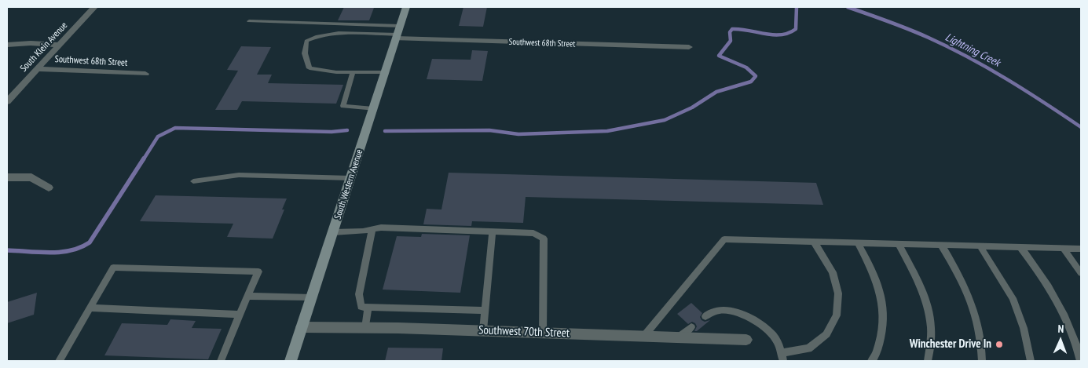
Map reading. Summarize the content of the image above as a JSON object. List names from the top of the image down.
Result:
{
  "streets": {
    "main road": ["South Western Avenue"],
    "street": ["Southwest 68th Street", "South Klein Avenue", "Southwest 70th Street"]
  },
  "crossings": [
    ["Southwest 68th Street", "South Klein Avenue"],
    ["Southwest 68th Street", "South Western Avenue"],
    ["South Western Avenue", "Southwest 70th Street"]
  ],
  "water": ["Lightning Creek"],
  "places": ["Winchester Drive In"],
  "north": "top"
}
